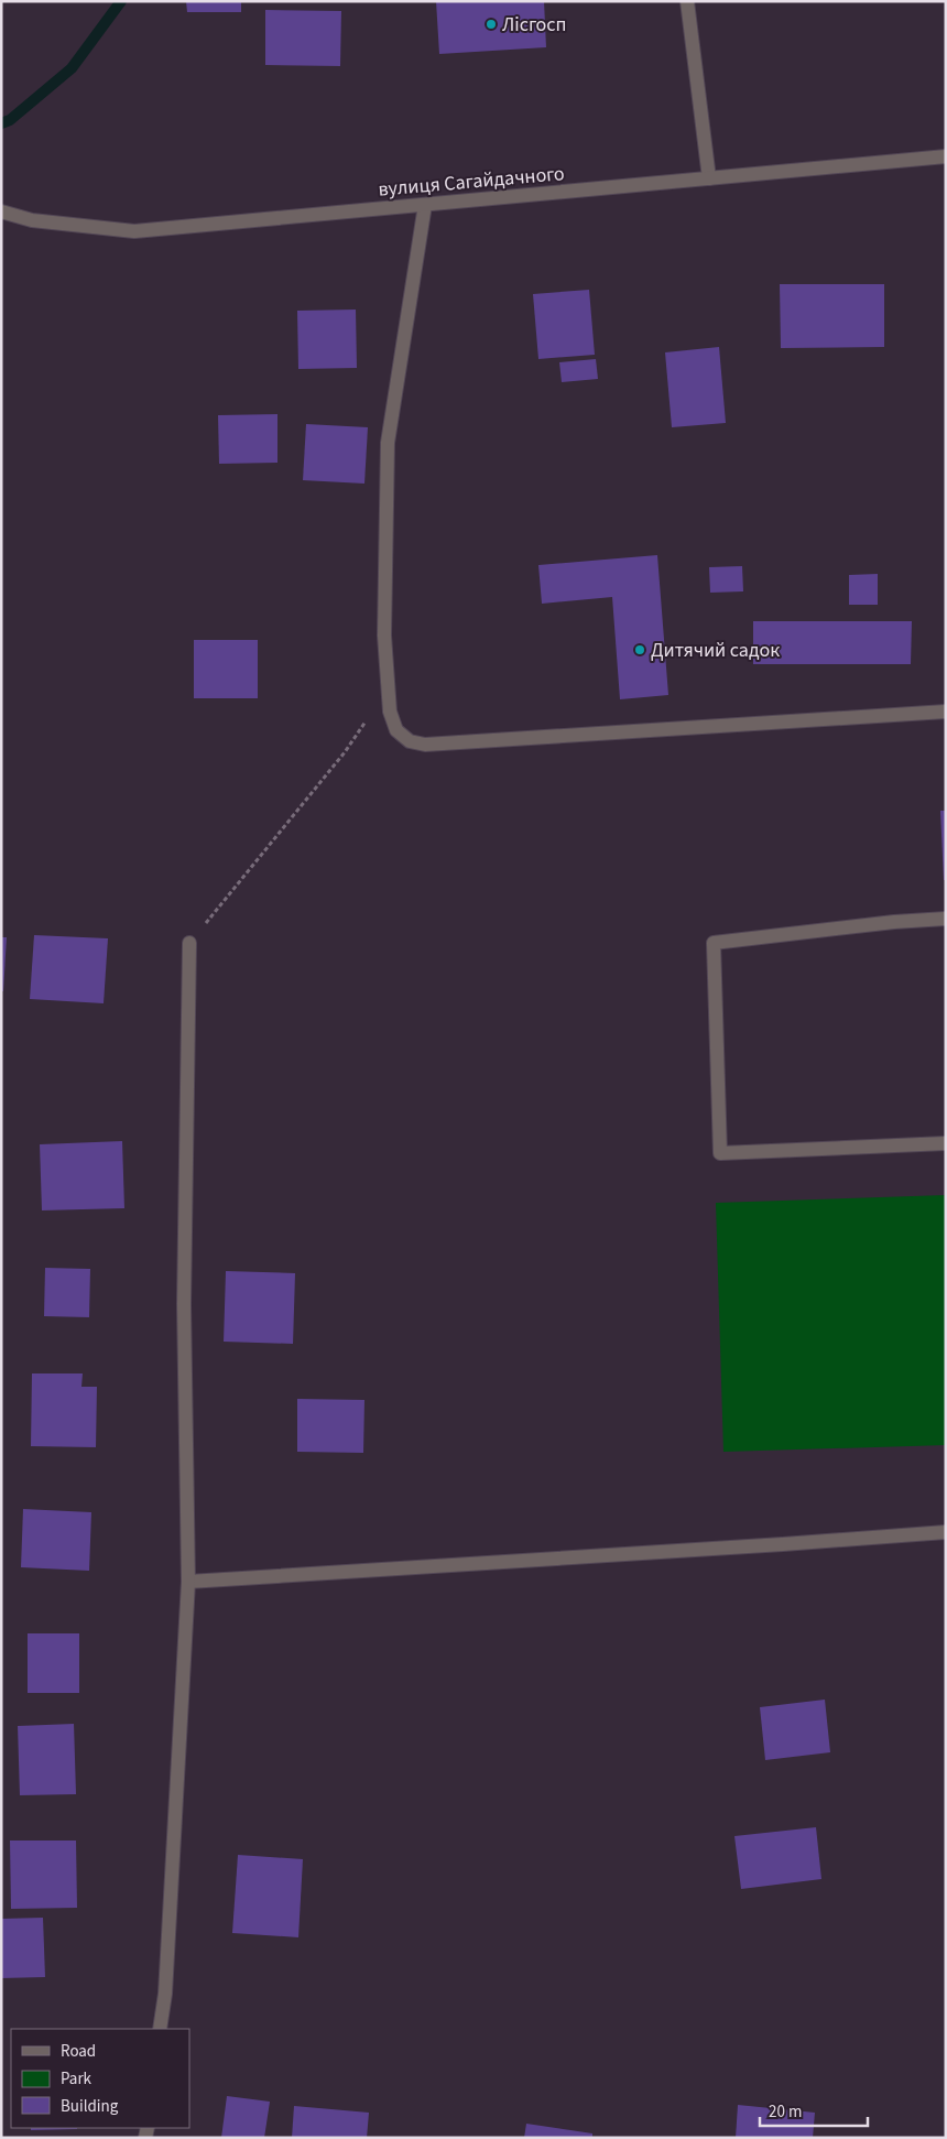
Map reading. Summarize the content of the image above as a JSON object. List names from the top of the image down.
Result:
{
  "streets": {
    "street": ["вулиця Сагайдачного"]
  },
  "places": ["Лісгосп", "Дитячий садок"],
  "legend": ["Road", "Park", "Building"],
  "scale_bar": "20 m"
}
